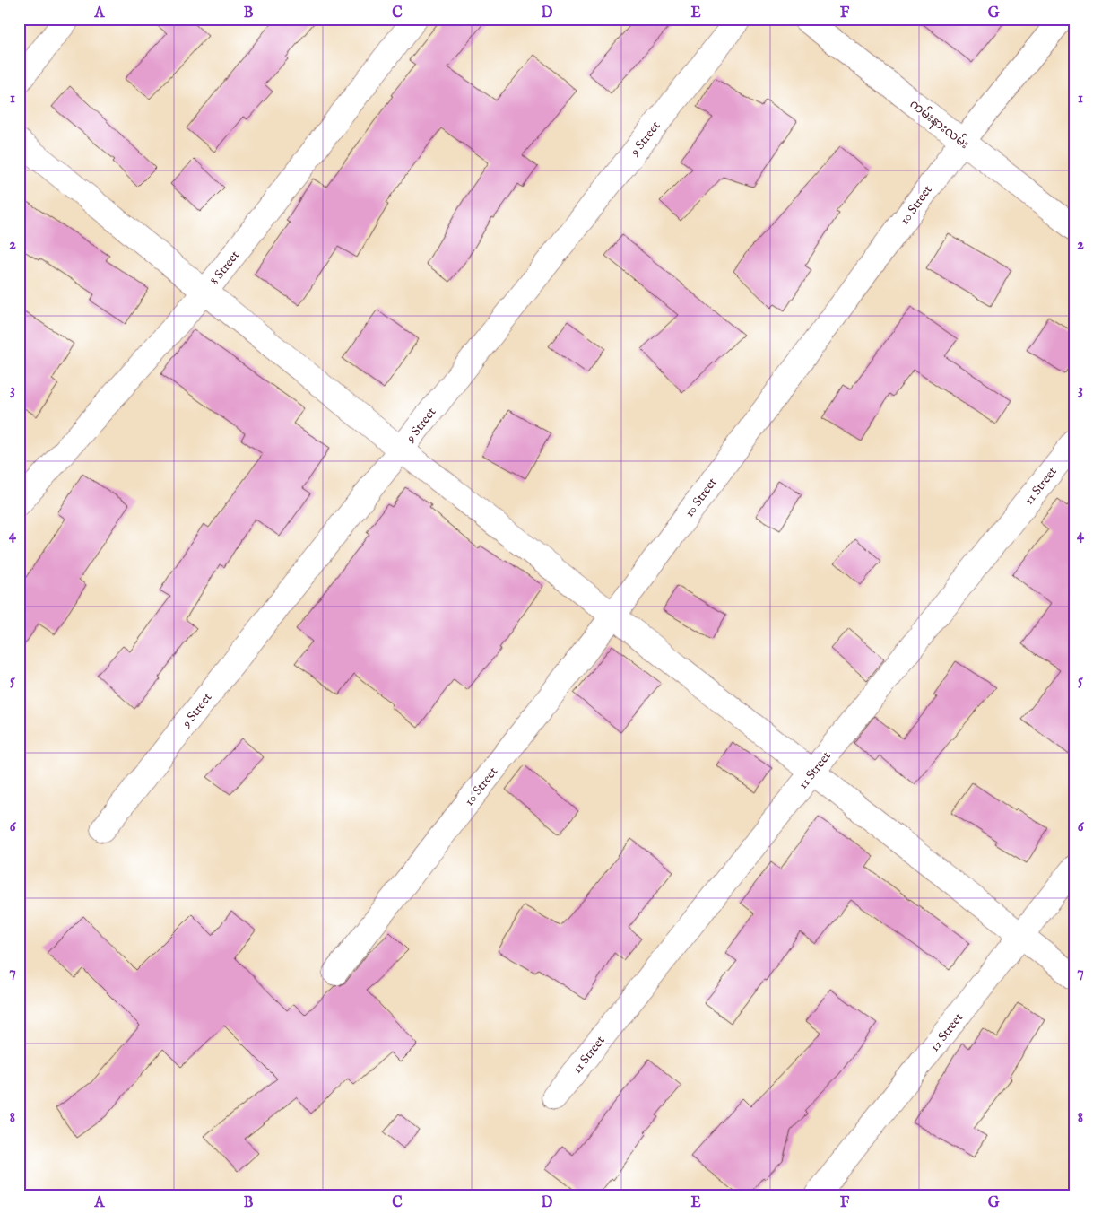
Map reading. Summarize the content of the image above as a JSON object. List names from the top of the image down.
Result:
{
  "streets": {
    "street": [
      "ကမ်းနားလမ်း",
      "9 Street",
      "10 Street",
      "8 Street",
      "11 Street",
      "12 Street"
    ]
  },
  "crossings": [
    ["ကမ်းနားလမ်း", "10 Street"]
  ],
  "grid": {
    "columns": [
      "A",
      "B",
      "C",
      "D",
      "E",
      "F",
      "G"
    ],
    "rows": [
      "1",
      "2",
      "3",
      "4",
      "5",
      "6",
      "7",
      "8"
    ]
  }
}
